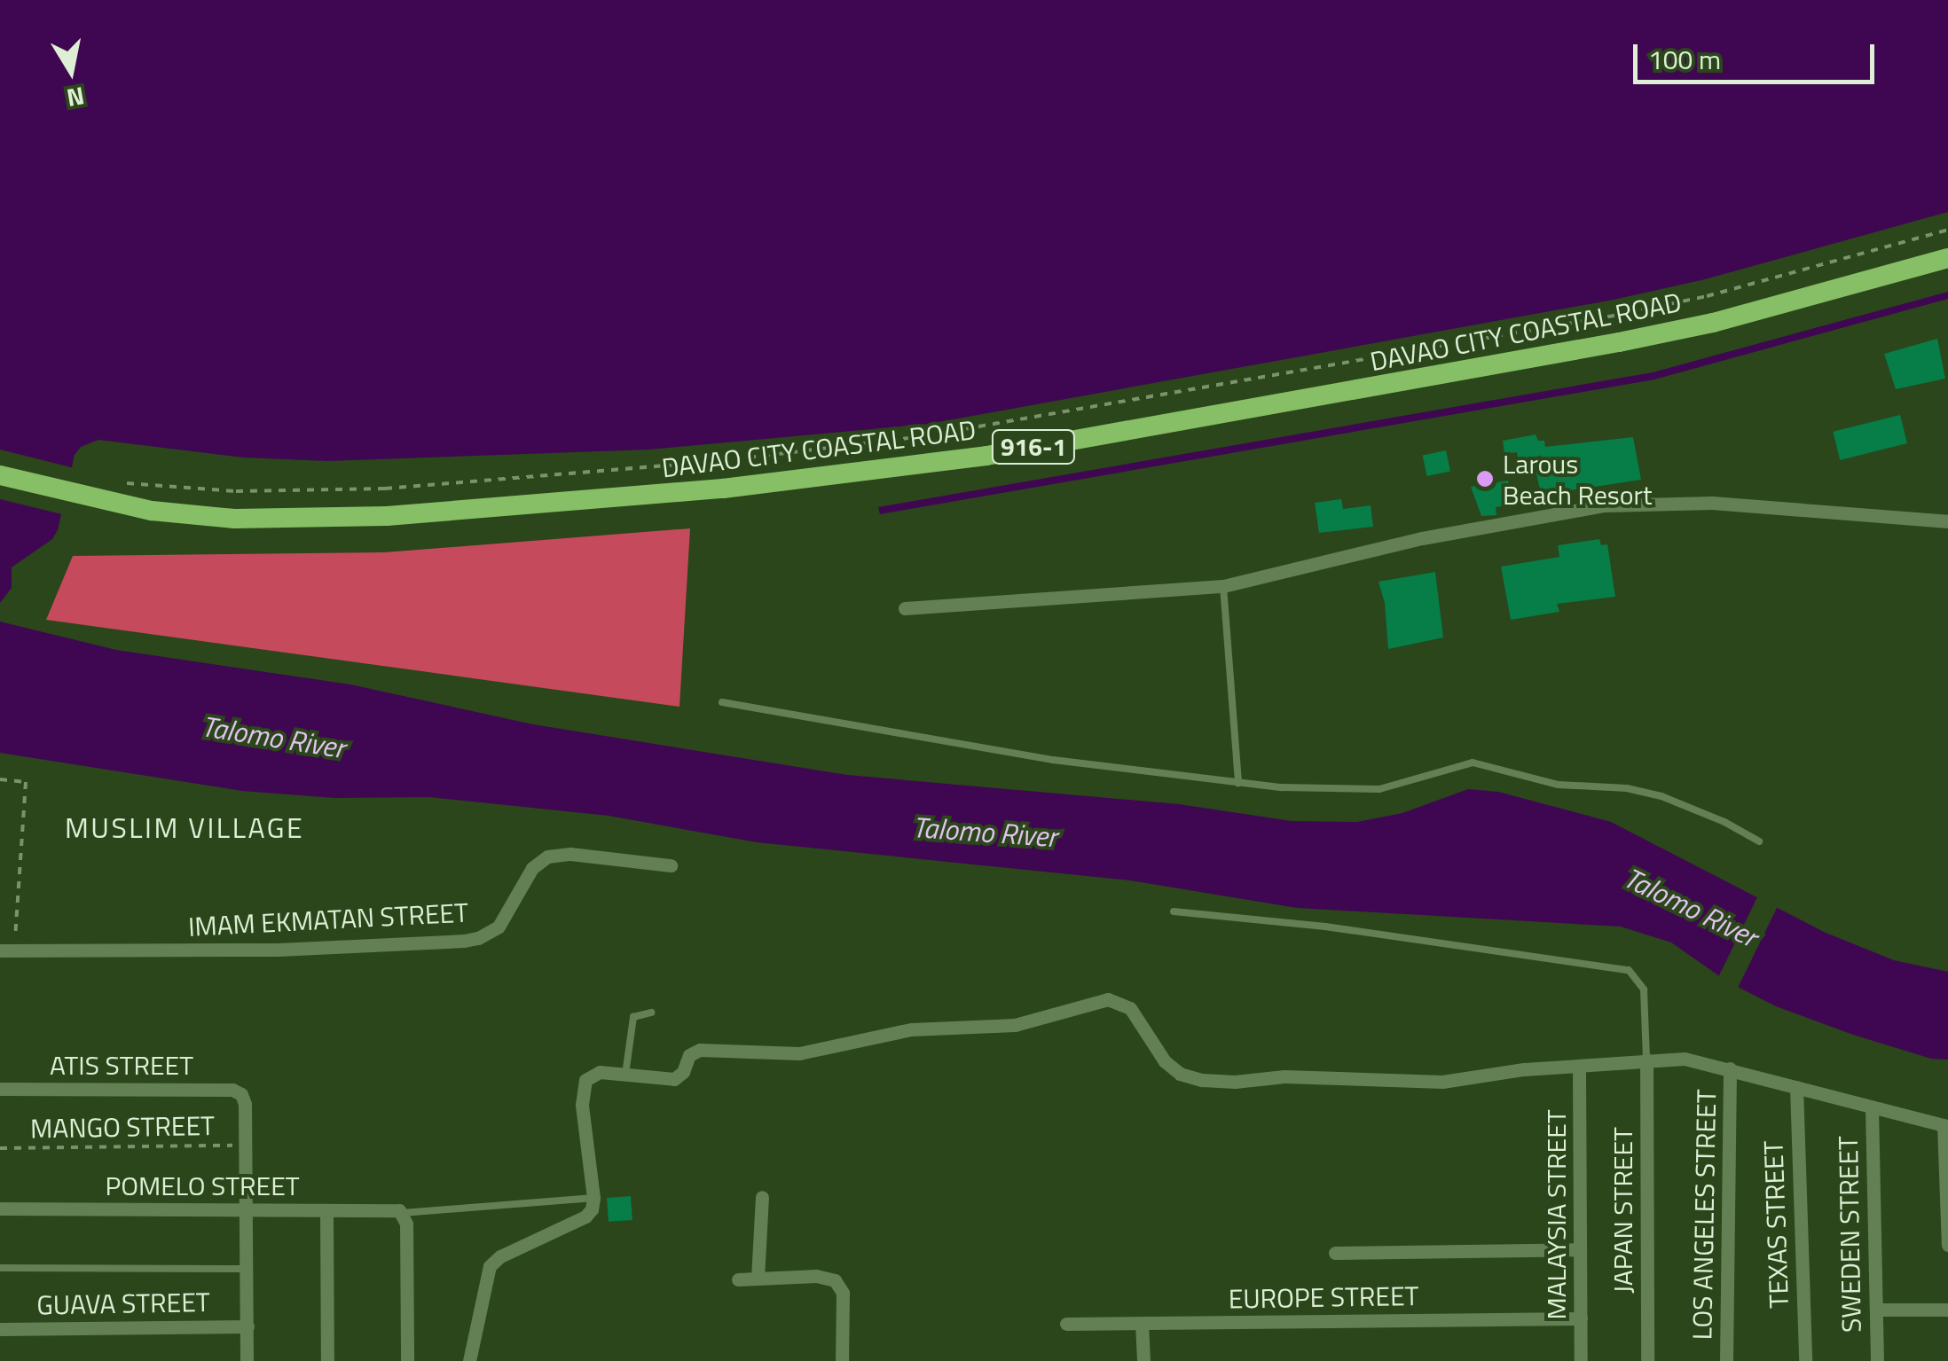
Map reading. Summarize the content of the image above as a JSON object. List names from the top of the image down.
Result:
{
  "streets": {
    "main road": ["DAVAO CITY COASTAL ROAD", "916-1"],
    "street": [
      "IMAM EKMATAN STREET",
      "ATIS STREET",
      "POMELO STREET",
      "JAPAN STREET",
      "MALAYSIA STREET",
      "LOS ANGELES STREET",
      "TEXAS STREET",
      "SWEDEN STREET",
      "EUROPE STREET",
      "GUAVA STREET"
    ],
    "path": ["MANGO STREET"]
  },
  "crossings": [
    ["ATIS STREET", "MANGO STREET"],
    ["MALAYSIA STREET", "EUROPE STREET"]
  ],
  "districts": ["MUSLIM VILLAGE"],
  "water": ["Talomo River"],
  "places": ["Larous Beach Resort"],
  "scale_bar": "100 m",
  "north": "bottom"
}
